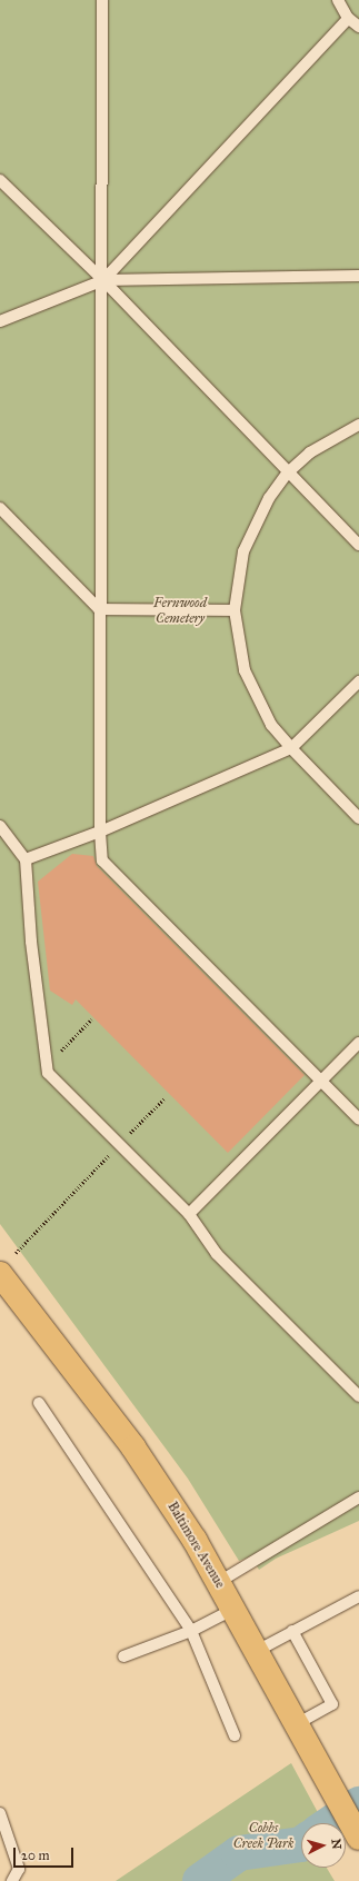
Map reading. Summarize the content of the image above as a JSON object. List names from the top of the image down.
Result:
{
  "streets": {
    "main road": ["Baltimore Avenue"]
  },
  "parks": ["Fernwood Cemetery", "Cobbs Creek Park"],
  "scale_bar": "20 m",
  "north": "right"
}
